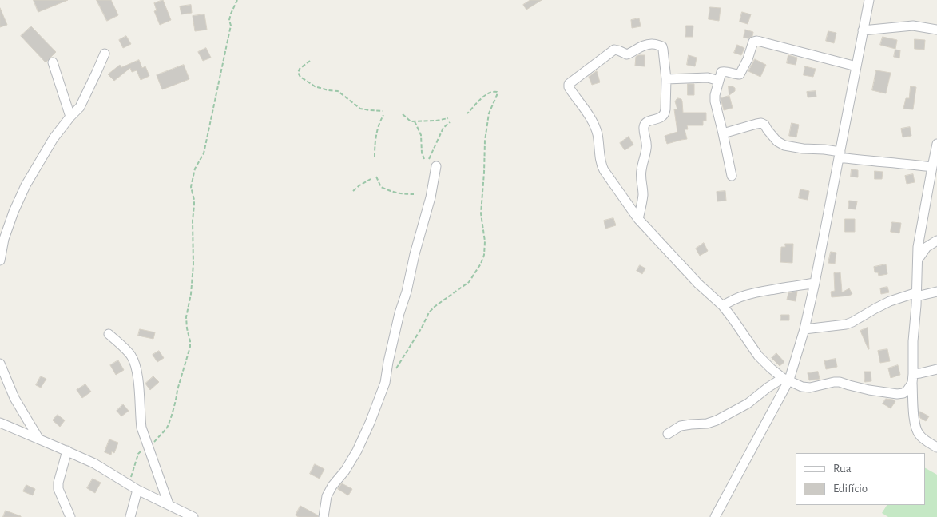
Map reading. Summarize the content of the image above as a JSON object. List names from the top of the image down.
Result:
{
  "legend": ["Rua", "Edifício"]
}
